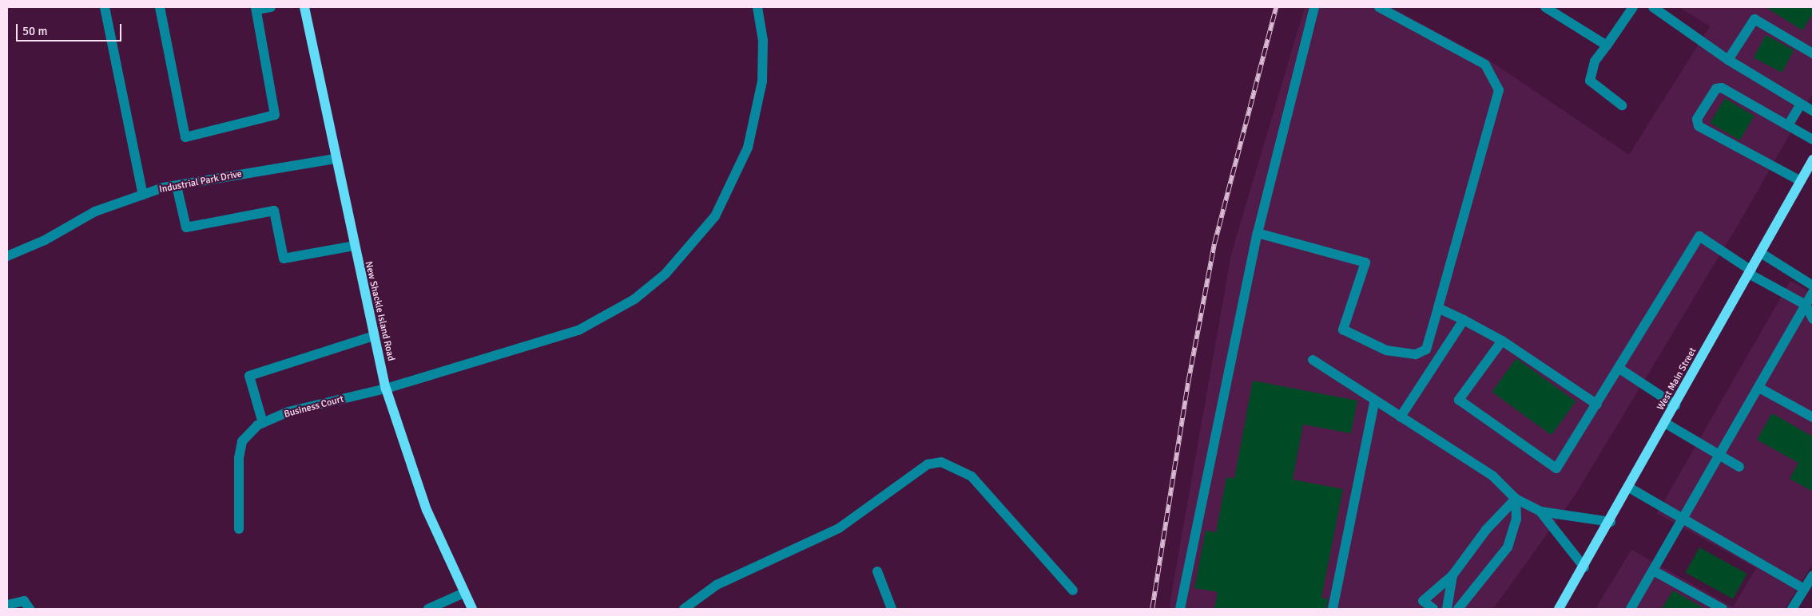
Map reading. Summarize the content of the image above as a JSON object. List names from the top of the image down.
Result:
{
  "streets": {
    "main road": ["New Shackle Island Road", "West Main Street"],
    "street": ["Industrial Park Drive", "Business Court"]
  },
  "crossings": [
    ["Industrial Park Drive", "New Shackle Island Road"],
    ["New Shackle Island Road", "Business Court"]
  ],
  "scale_bar": "50 m"
}
